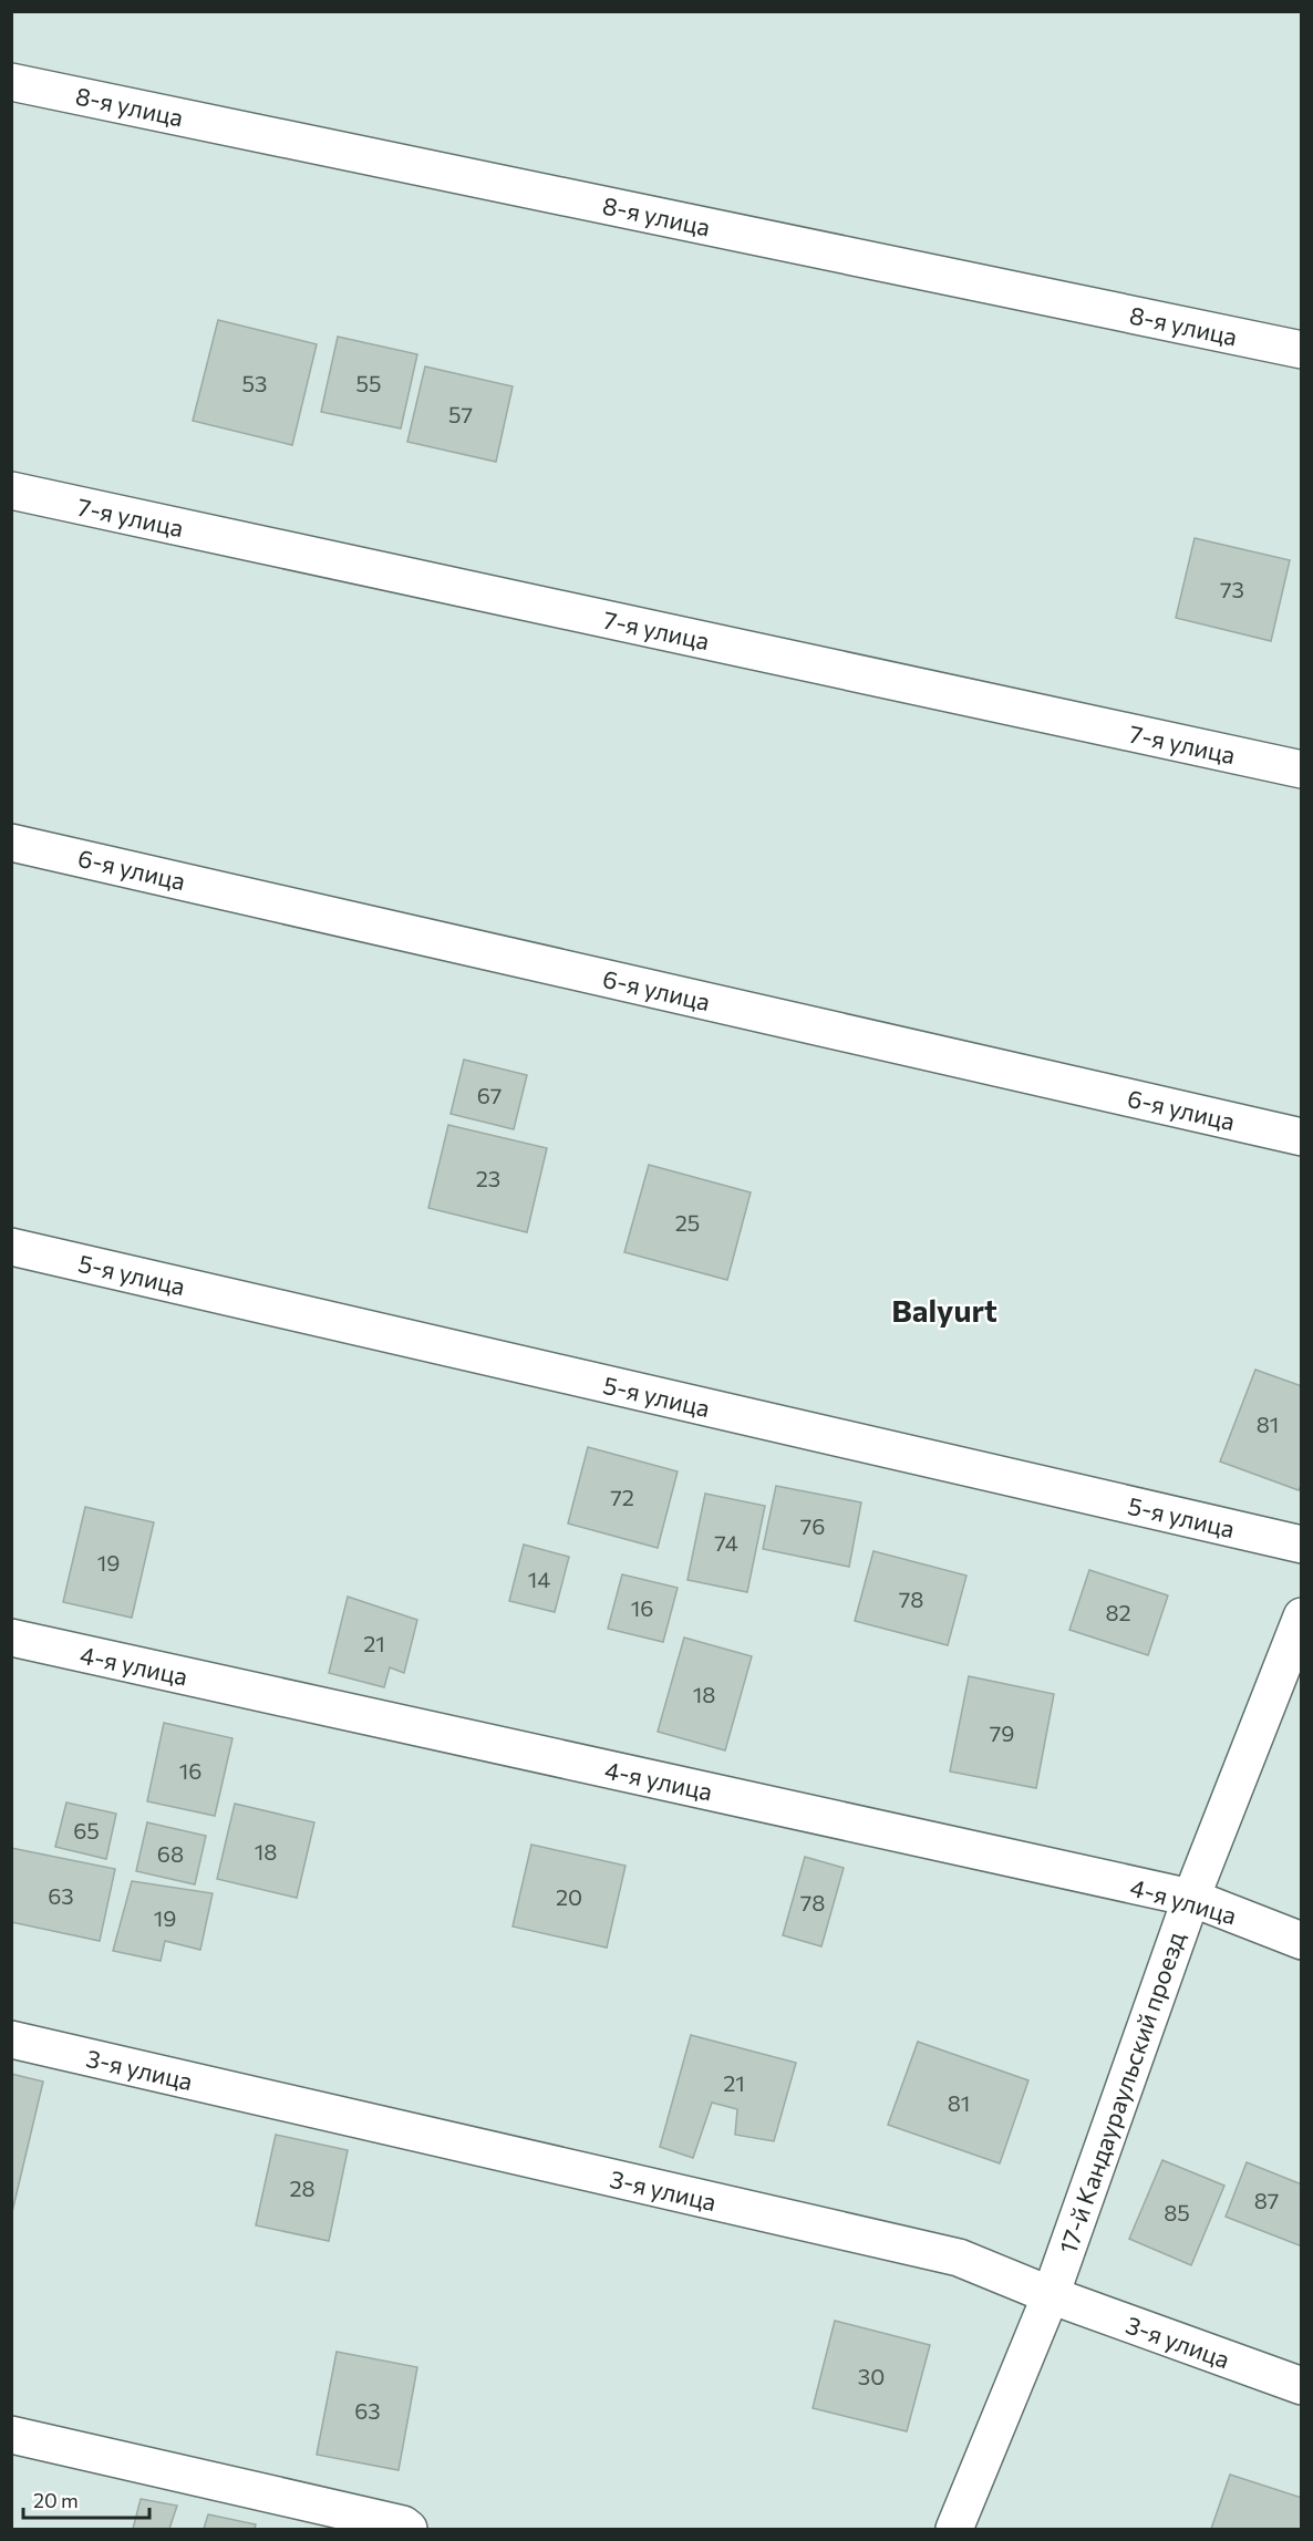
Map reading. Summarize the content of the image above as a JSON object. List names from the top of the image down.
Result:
{
  "streets": {
    "street": [
      "8-я улица",
      "7-я улица",
      "6-я улица",
      "5-я улица",
      "4-я улица",
      "3-я улица",
      "17-й Кандаураульский проезд"
    ]
  },
  "crossings": [
    ["4-я улица", "17-й Кандаураульский проезд"],
    ["3-я улица", "17-й Кандаураульский проезд"]
  ],
  "districts": ["Balyurt"],
  "house_numbers": [
    "53",
    "55",
    "57",
    "73",
    "67",
    "23",
    "25",
    "81",
    "72",
    "76",
    "74",
    "19",
    "14",
    "78",
    "16",
    "82",
    "21",
    "18",
    "79",
    "16",
    "65",
    "18",
    "68",
    "63",
    "20",
    "78",
    "19",
    "21",
    "81",
    "28",
    "87",
    "85",
    "30",
    "63"
  ],
  "scale_bar": "20 m"
}
